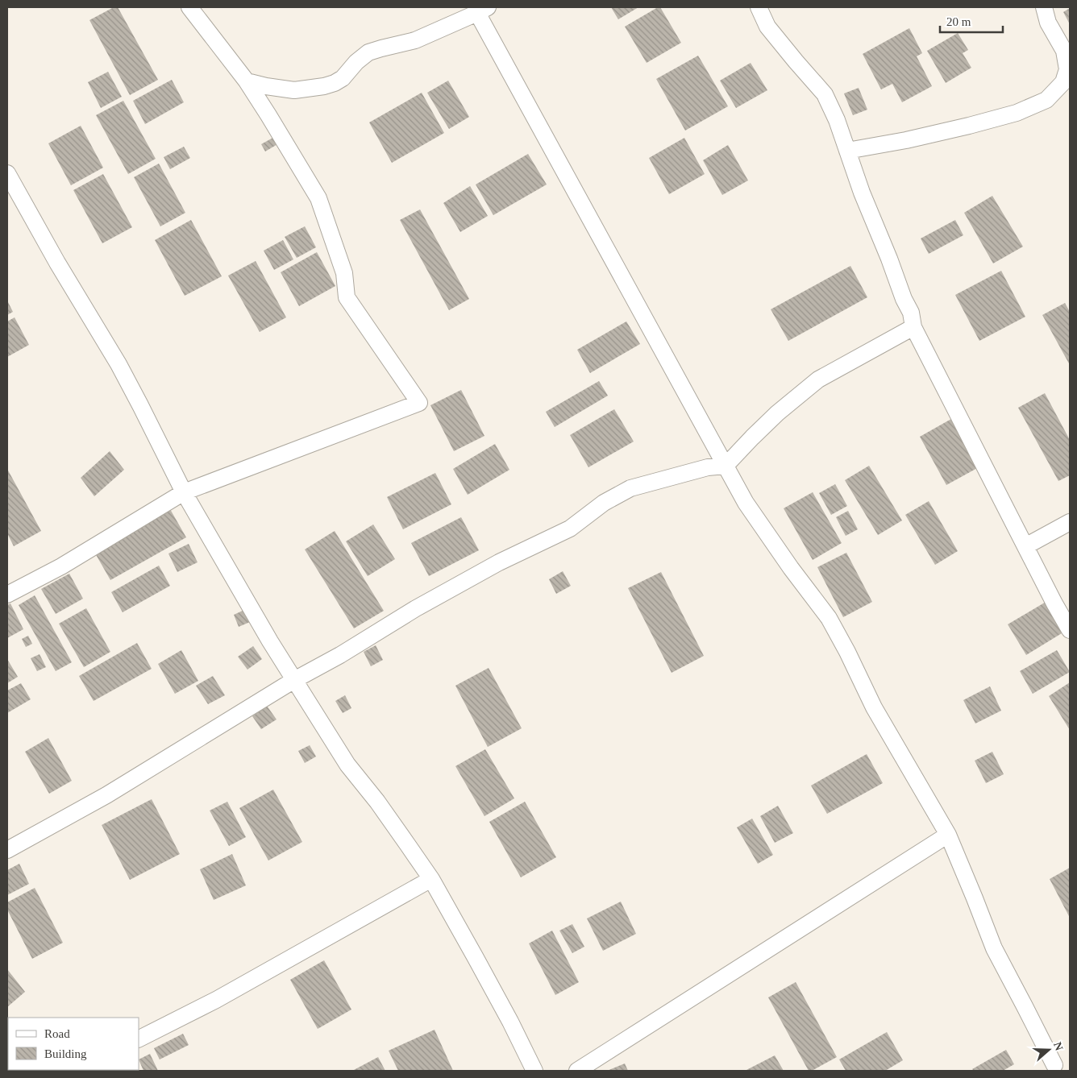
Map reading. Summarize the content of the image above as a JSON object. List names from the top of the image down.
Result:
{
  "legend": ["Road", "Building"],
  "scale_bar": "20 m",
  "north": "right"
}
